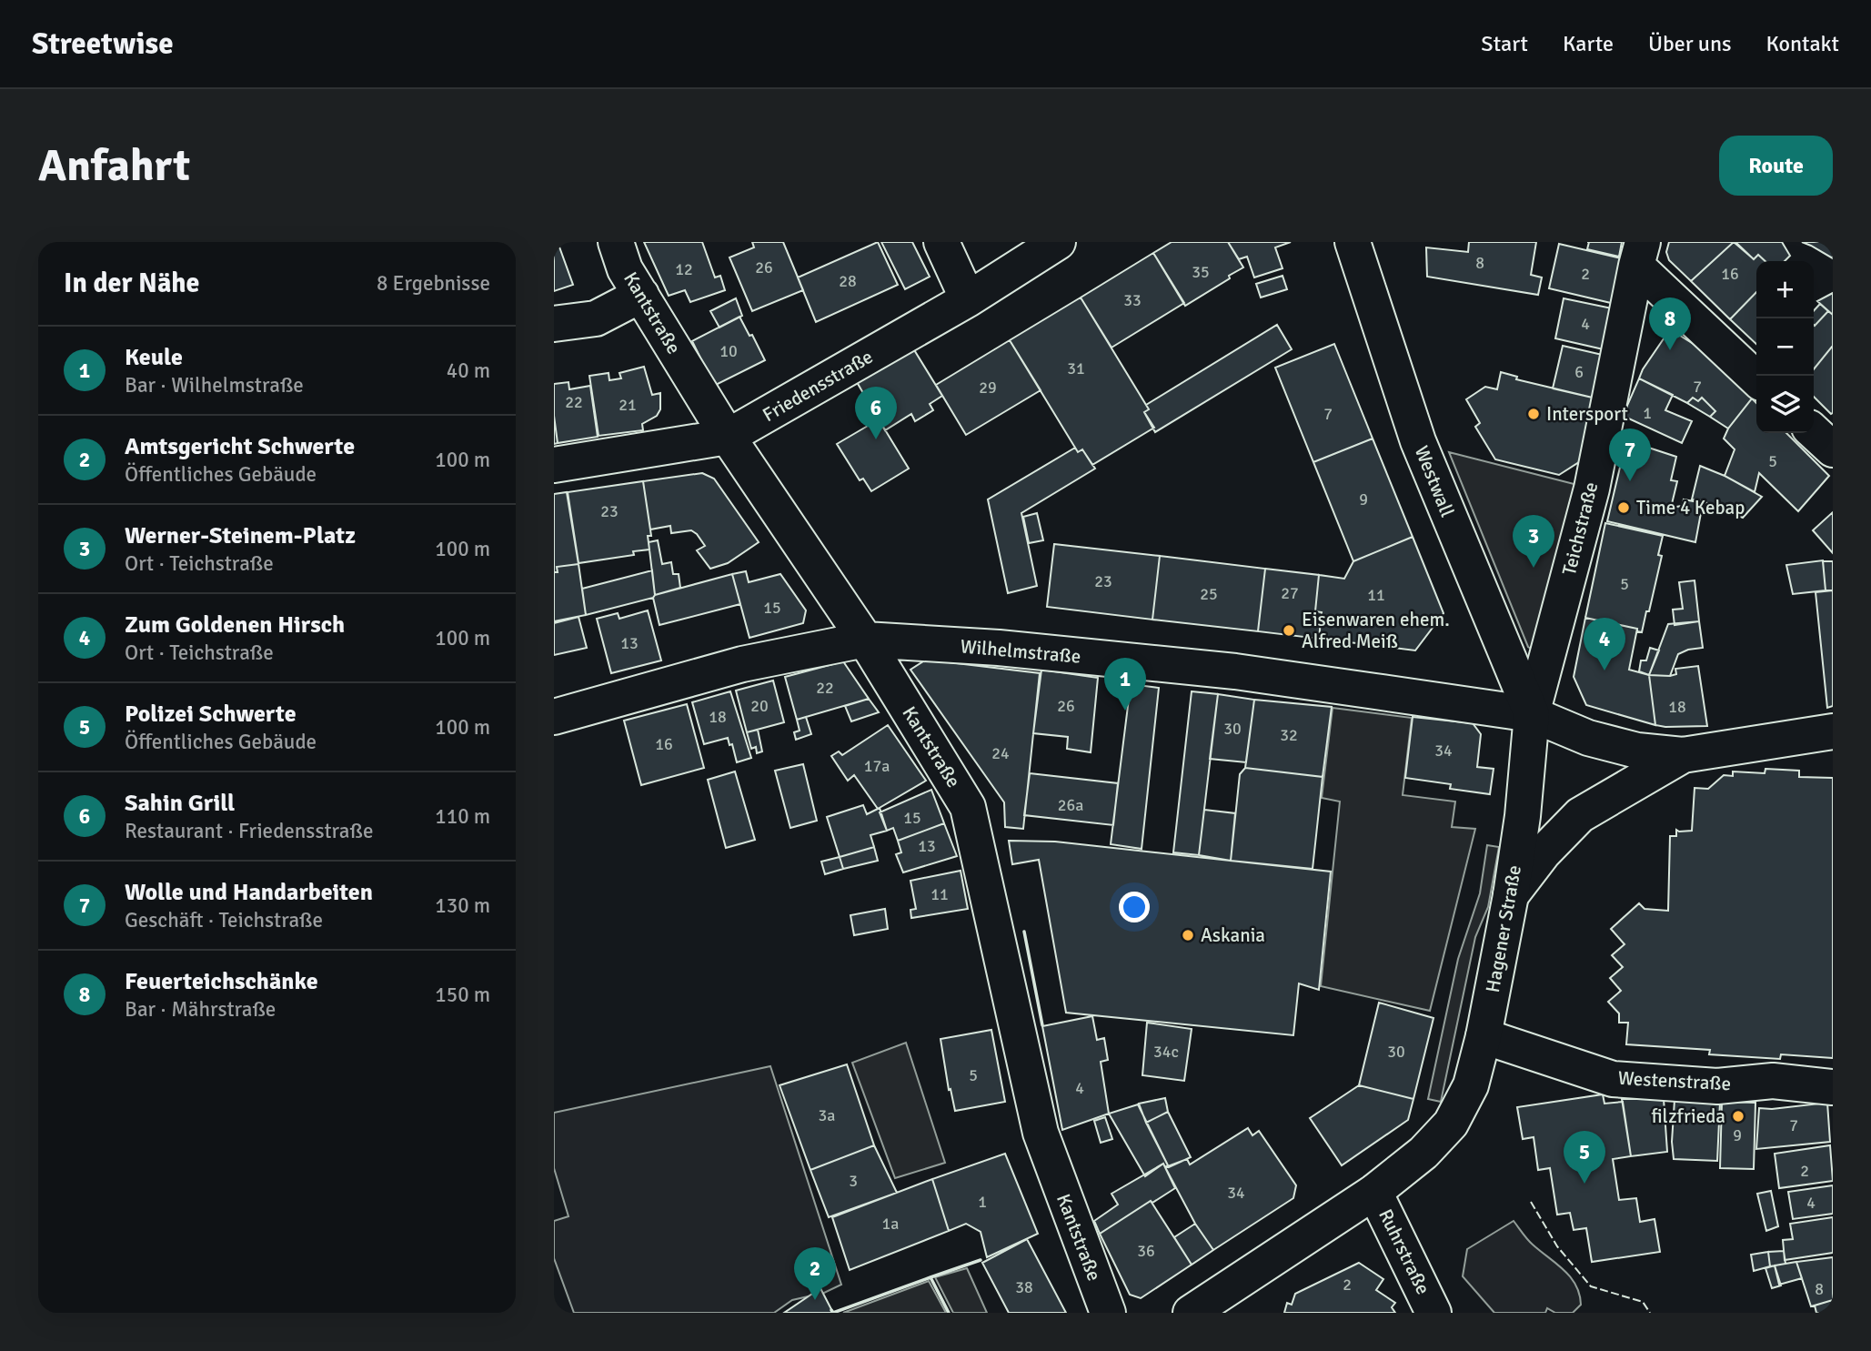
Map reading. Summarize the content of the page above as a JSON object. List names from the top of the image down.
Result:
{
  "streets": {
    "street": [
      "Kantstraße",
      "Friedensstraße",
      "Westwall",
      "Teichstraße",
      "Wilhelmstraße",
      "Hagener Straße",
      "Westenstraße",
      "Ruhrstraße"
    ]
  },
  "crossings": [
    ["Kantstraße", "Friedensstraße"],
    ["Kantstraße", "Wilhelmstraße"],
    ["Westwall", "Teichstraße"],
    ["Westwall", "Wilhelmstraße"],
    ["Westwall", "Hagener Straße"],
    ["Teichstraße", "Wilhelmstraße"],
    ["Teichstraße", "Hagener Straße"],
    ["Wilhelmstraße", "Hagener Straße"],
    ["Hagener Straße", "Westenstraße"],
    ["Hagener Straße", "Ruhrstraße"]
  ],
  "places": [
    "Intersport",
    "Time 4 Kebap",
    "Eisenwaren ehem. Alfred Meiß",
    "Askania",
    "filzfrieda"
  ],
  "house_numbers": [
    "8",
    "26",
    "12",
    "35",
    "2",
    "16",
    "28",
    "33",
    "4",
    "10",
    "31",
    "6",
    "7",
    "29",
    "22",
    "21",
    "1",
    "7",
    "5",
    "9",
    "23",
    "23",
    "5",
    "27",
    "25",
    "11",
    "15",
    "13",
    "22",
    "20",
    "26",
    "18",
    "18",
    "30",
    "32",
    "16",
    "34",
    "24",
    "17a",
    "26a",
    "15",
    "13",
    "11",
    "34c",
    "30",
    "5",
    "4",
    "3a",
    "7",
    "9",
    "2",
    "3",
    "34",
    "1",
    "4",
    "1a",
    "36",
    "2",
    "38",
    "8"
  ],
  "page": {
    "header": "Streetwise",
    "nav": [
      "Start",
      "Karte",
      "Über uns",
      "Kontakt"
    ],
    "buttons": "Route",
    "title": "Anfahrt",
    "heading": ["In der Nähe", "8 Ergebnisse"],
    "map_buttons": ["+", "−"],
    "pins": [
      "8",
      "6",
      "7",
      "3",
      "4",
      "1",
      "5",
      "2"
    ],
    "list": [
      {
        "mark": "1",
        "name": "Keule",
        "note": "Bar · Wilhelmstraße",
        "value": "40 m"
      },
      {
        "mark": "2",
        "name": "Amtsgericht Schwerte",
        "note": "Öffentliches Gebäude",
        "value": "100 m"
      },
      {
        "mark": "3",
        "name": "Werner-Steinem-Platz",
        "note": "Ort · Teichstraße",
        "value": "100 m"
      },
      {
        "mark": "4",
        "name": "Zum Goldenen Hirsch",
        "note": "Ort · Teichstraße",
        "value": "100 m"
      },
      {
        "mark": "5",
        "name": "Polizei Schwerte",
        "note": "Öffentliches Gebäude",
        "value": "100 m"
      },
      {
        "mark": "6",
        "name": "Sahin Grill",
        "note": "Restaurant · Friedensstraße",
        "value": "110 m"
      },
      {
        "mark": "7",
        "name": "Wolle und Handarbeiten",
        "note": "Geschäft · Teichstraße",
        "value": "130 m"
      },
      {
        "mark": "8",
        "name": "Feuerteichschänke",
        "note": "Bar · Mährstraße",
        "value": "150 m"
      }
    ]
  }
}
